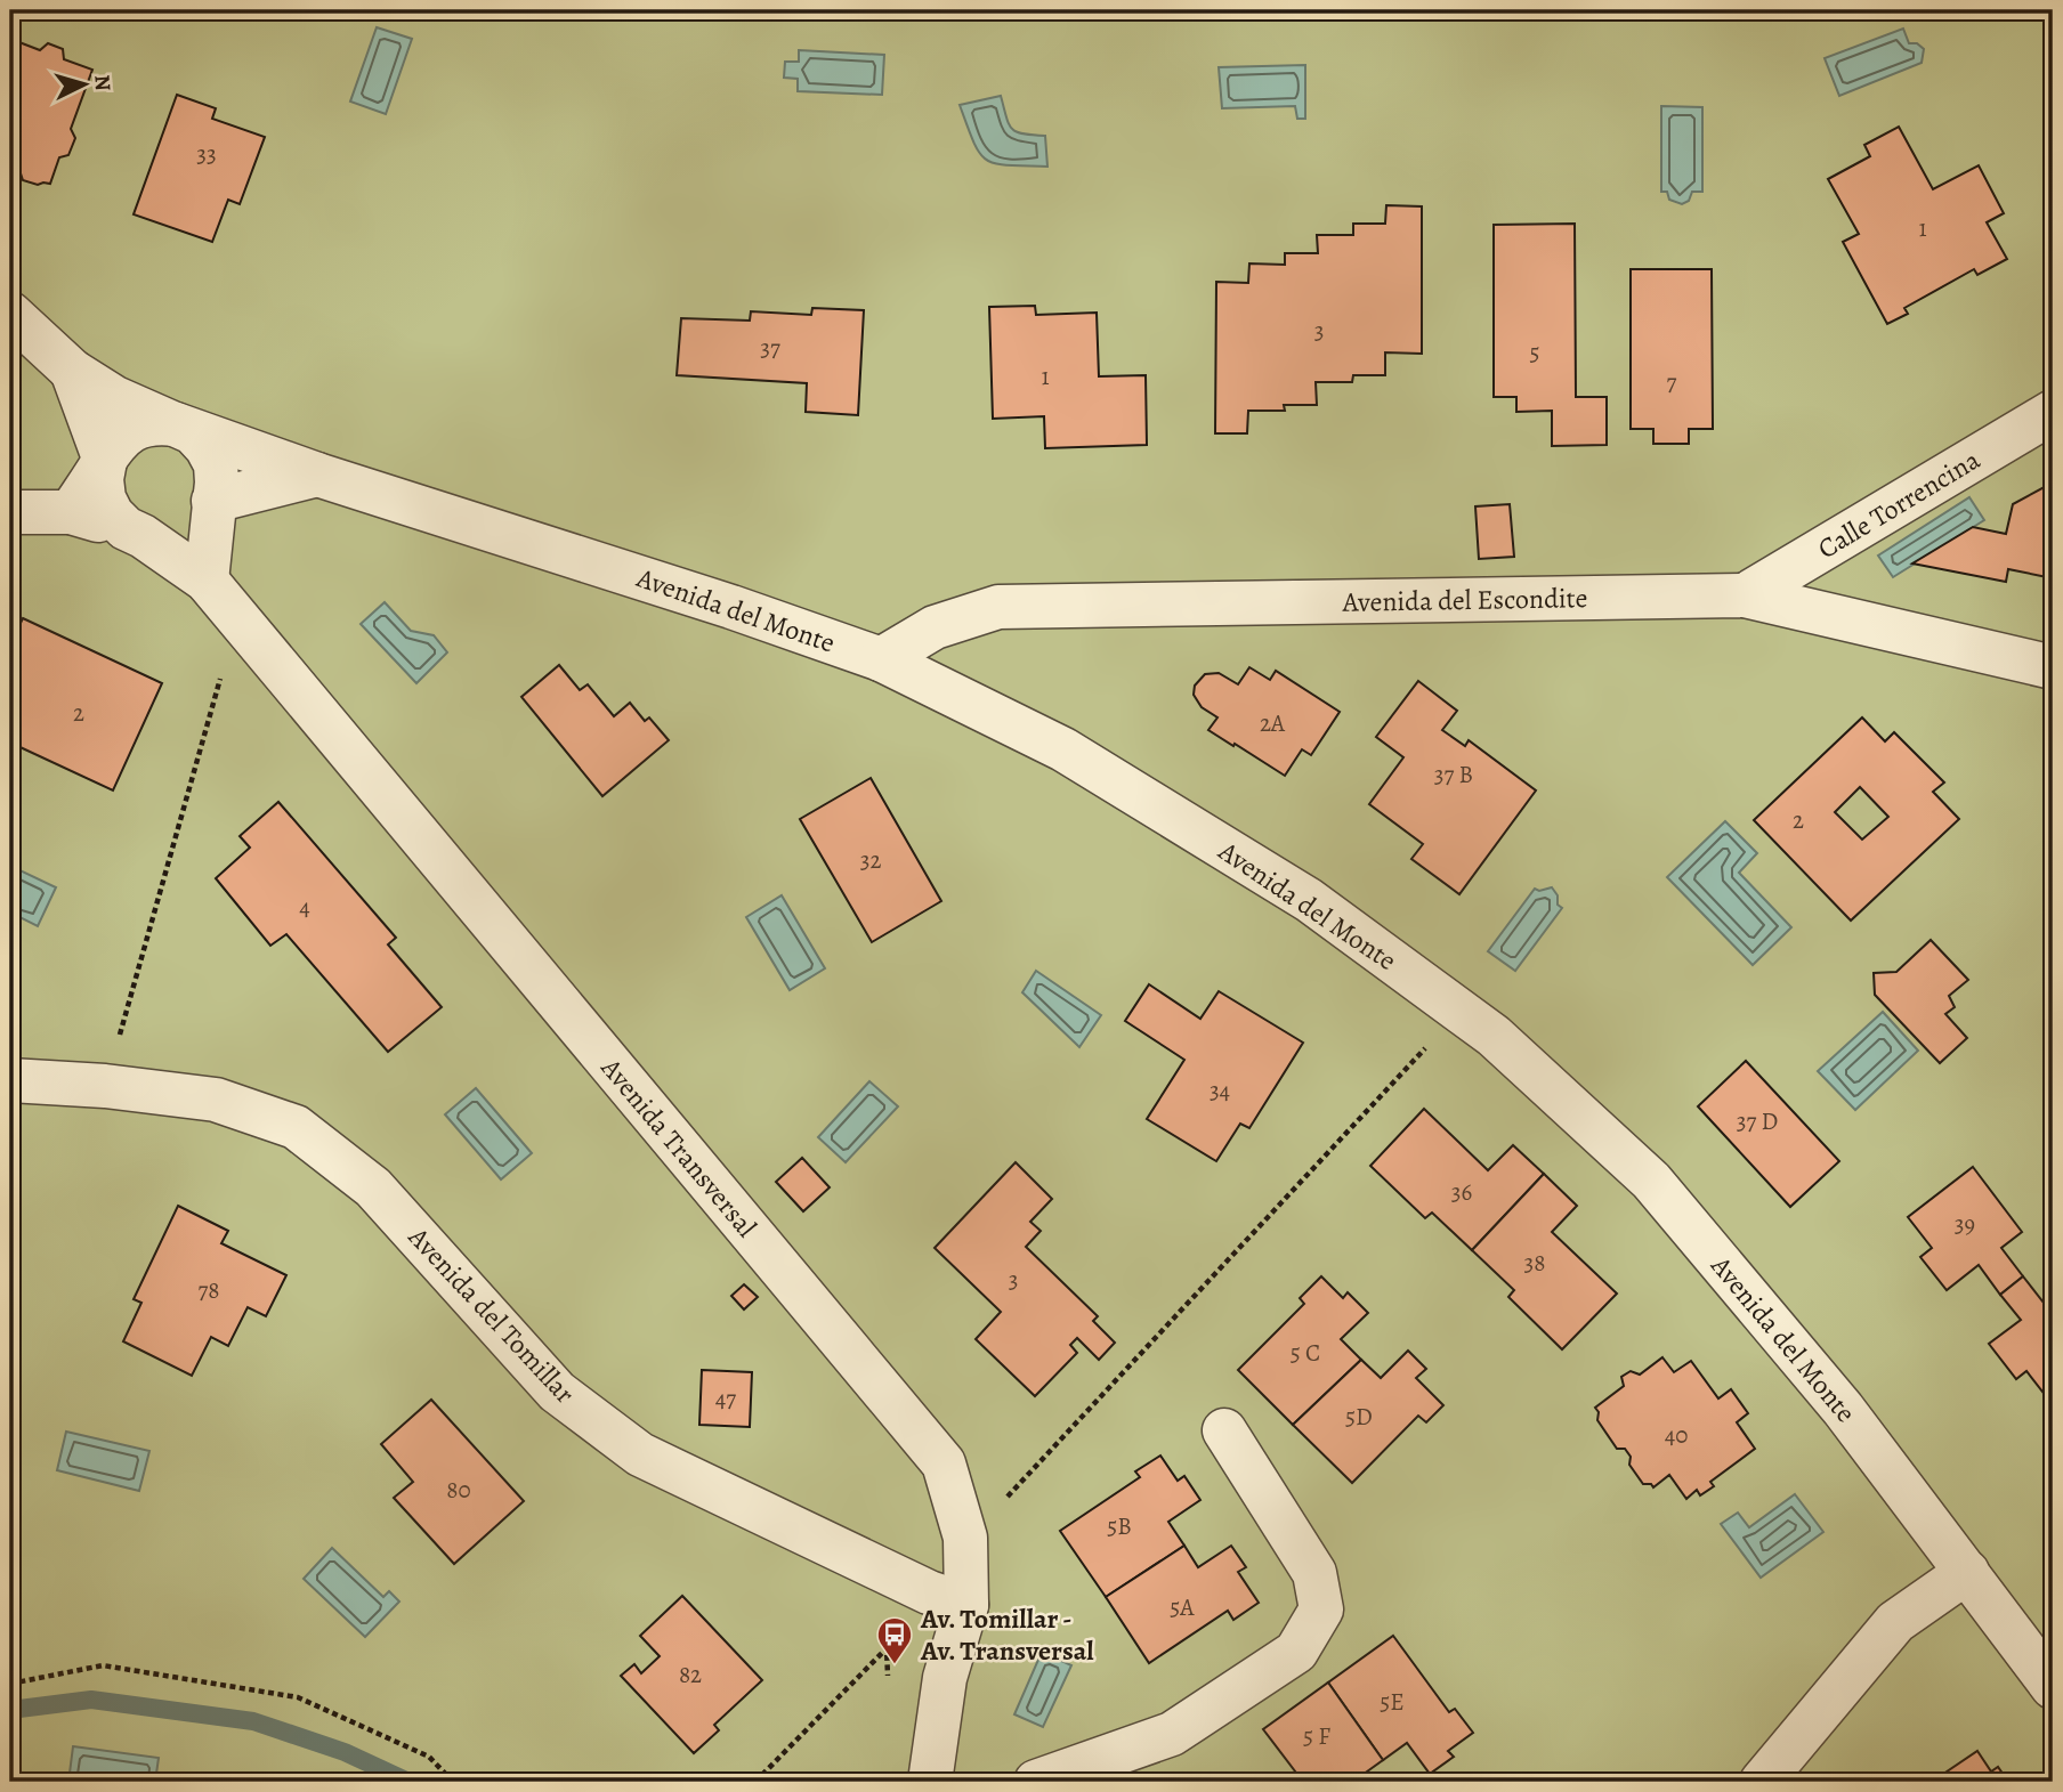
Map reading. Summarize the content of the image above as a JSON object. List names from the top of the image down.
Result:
{
  "streets": {
    "street": [
      "Calle Torrencina",
      "Avenida del Escondite",
      "Avenida del Monte",
      "Avenida Transversal",
      "Avenida del Tomillar"
    ]
  },
  "crossings": [
    ["Calle Torrencina", "Avenida del Escondite"],
    ["Avenida del Escondite", "Avenida del Monte"],
    ["Avenida del Monte", "Avenida Transversal"],
    ["Avenida Transversal", "Avenida del Tomillar"]
  ],
  "places": {
    "bus stop": ["Av. Tomillar - Av. Transversal"]
  },
  "house_numbers": [
    "33",
    "1",
    "3",
    "37",
    "5",
    "1",
    "7",
    "2",
    "2A",
    "37 B",
    "2",
    "32",
    "4",
    "34",
    "37 D",
    "36",
    "39",
    "38",
    "3",
    "78",
    "5 C",
    "47",
    "5D",
    "40",
    "80",
    "5B",
    "5A",
    "82",
    "5E",
    "5 F"
  ],
  "north": "right"
}
